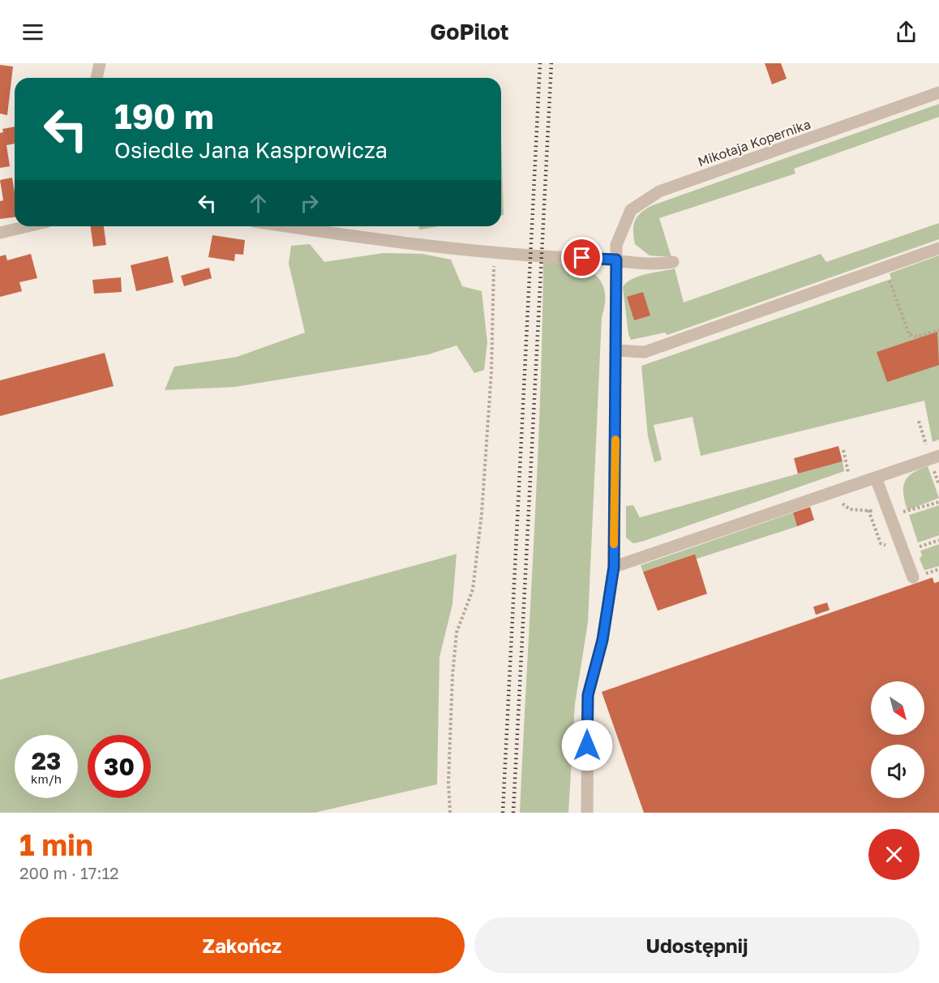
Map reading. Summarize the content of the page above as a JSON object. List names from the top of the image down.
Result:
{
  "streets": {
    "street": ["Mikołaja Kopernika"]
  },
  "north": "bottom right",
  "page": {
    "header": "GoPilot",
    "turn": ["190 m", "Osiedle Jana Kasprowicza"],
    "speed": "23 km/h",
    "limit": "30",
    "heading": ["1 min", "200 m · 17:12"],
    "buttons": ["Zakończ", "Udostępnij"]
  }
}
